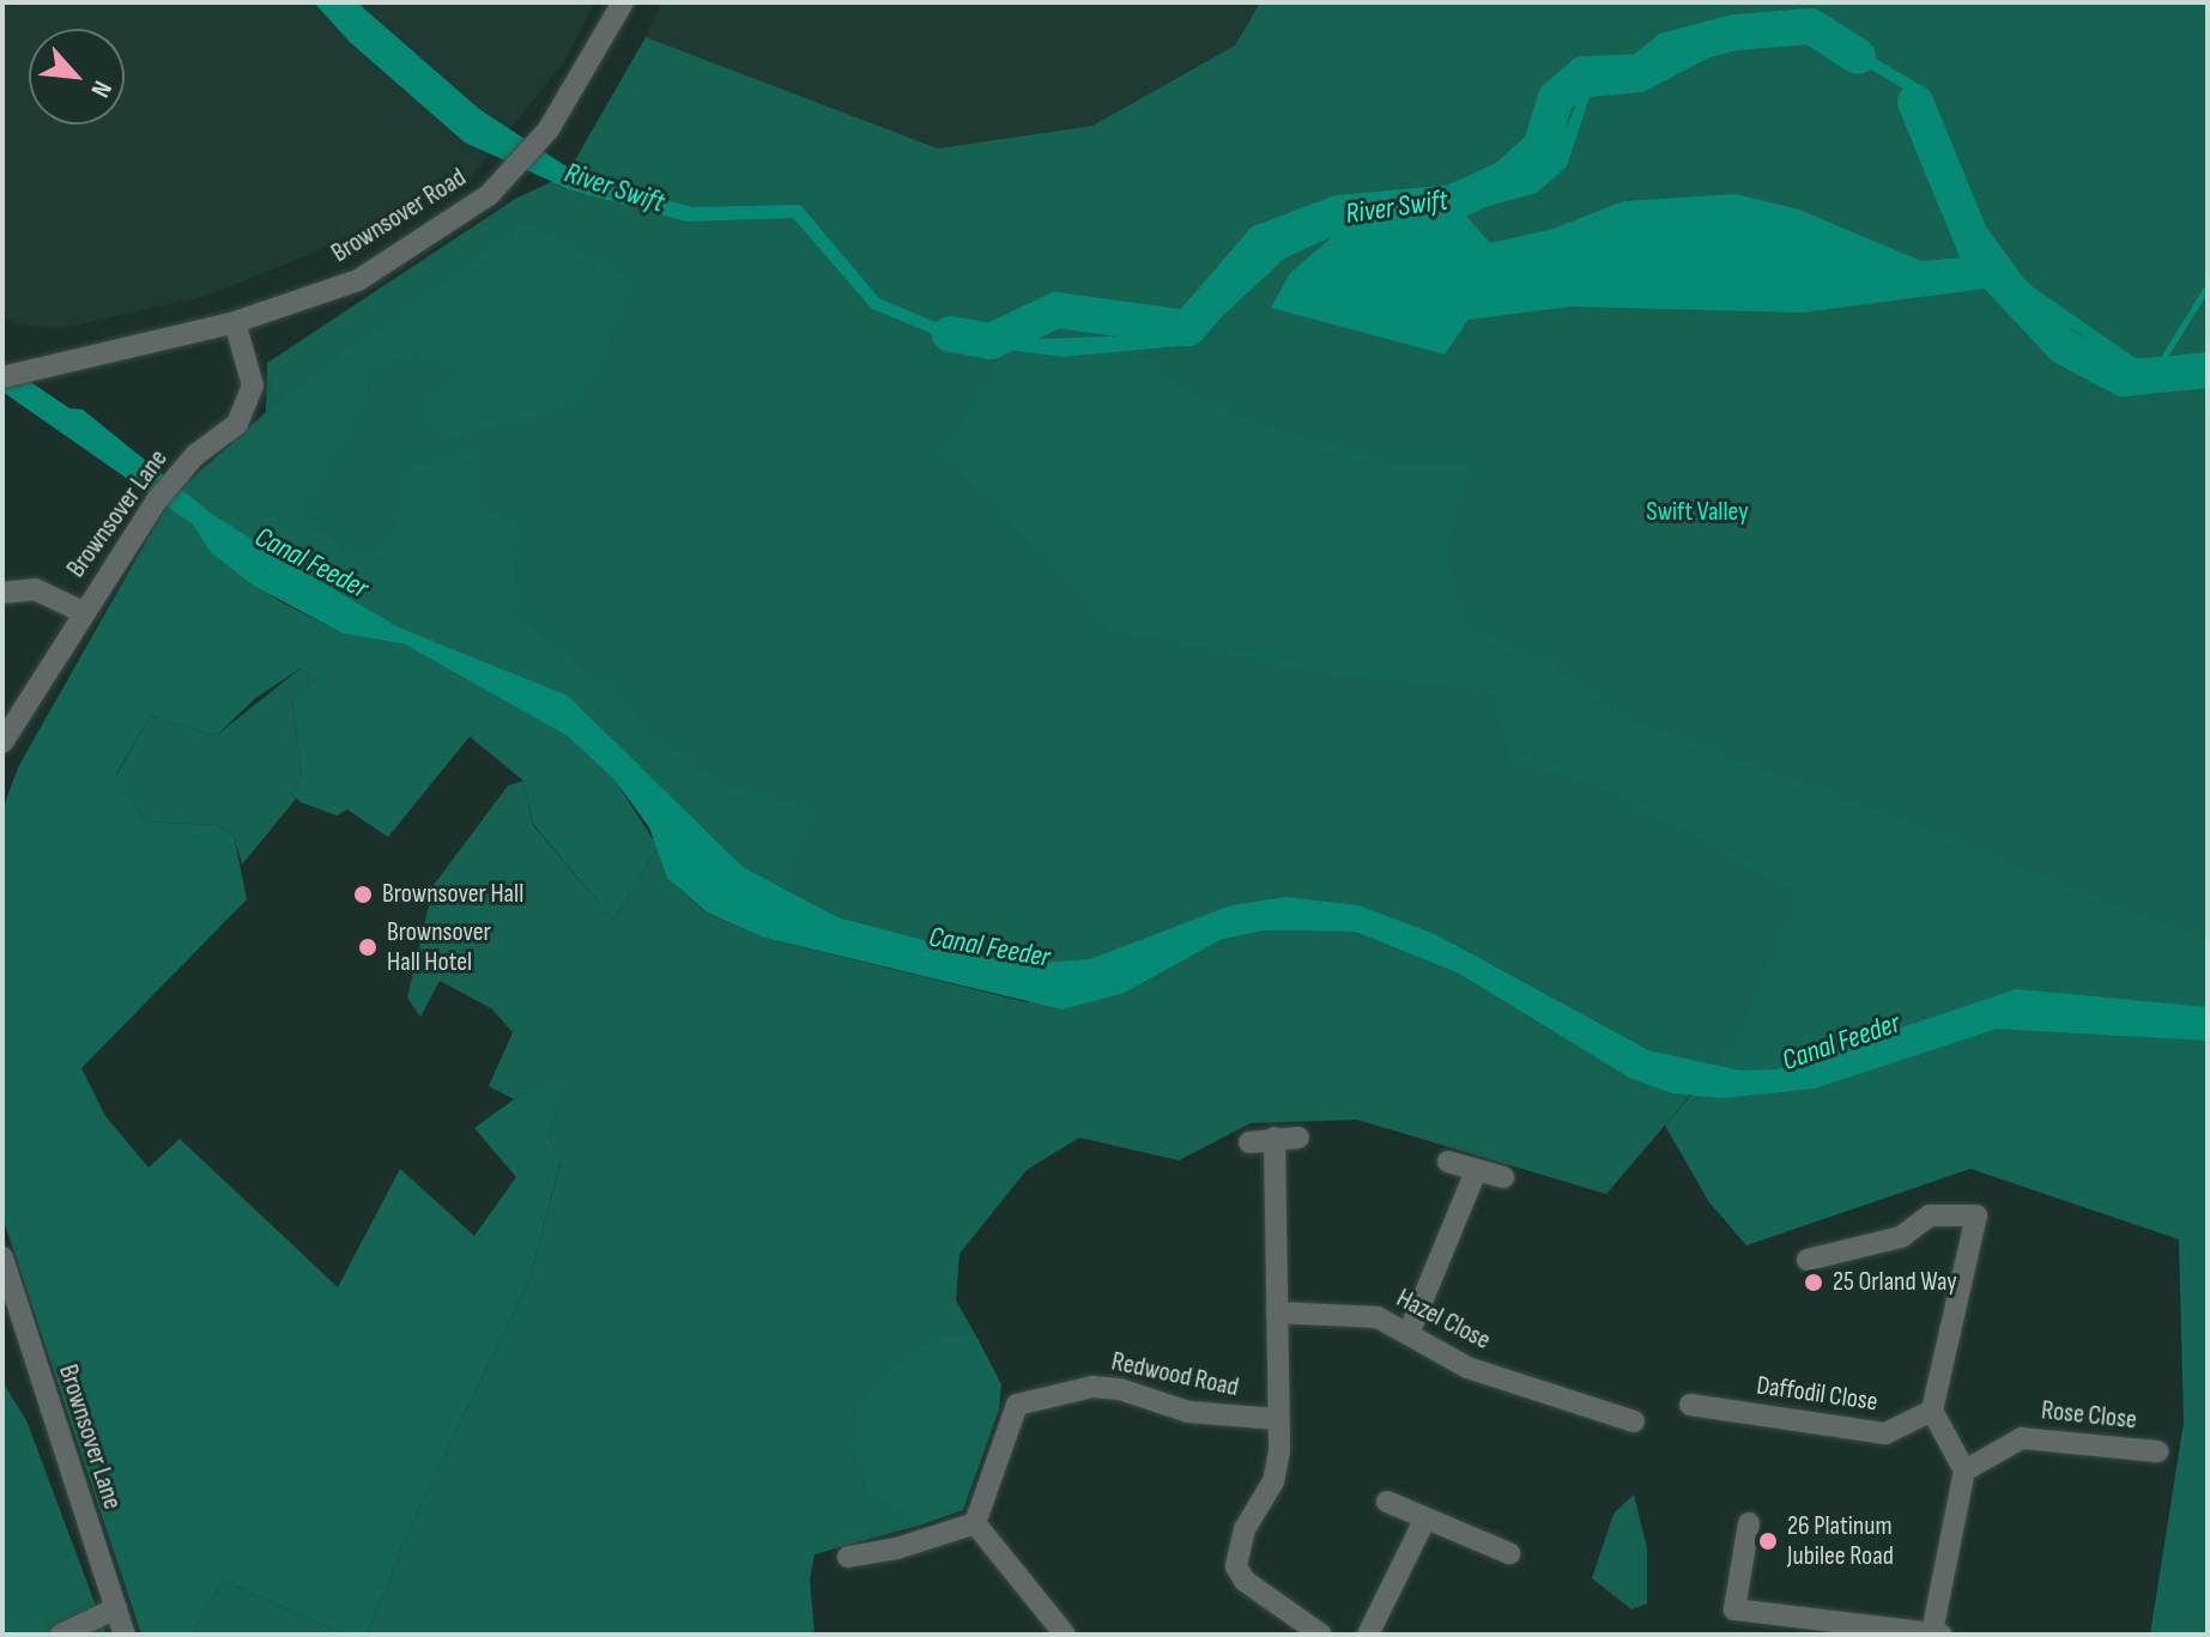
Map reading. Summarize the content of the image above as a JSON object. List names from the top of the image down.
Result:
{
  "streets": {
    "street": [
      "Brownsover Road",
      "Brownsover Lane",
      "Hazel Close",
      "Redwood Road",
      "Daffodil Close",
      "Rose Close"
    ]
  },
  "crossings": [
    ["Brownsover Road", "Brownsover Lane"]
  ],
  "water": ["River Swift", "Canal Feeder"],
  "parks": ["Swift Valley"],
  "places": [
    "Brownsover Hall",
    "Brownsover Hall Hotel",
    "25 Orland Way",
    "26 Platinum Jubilee Road"
  ],
  "north": "bottom right"
}
